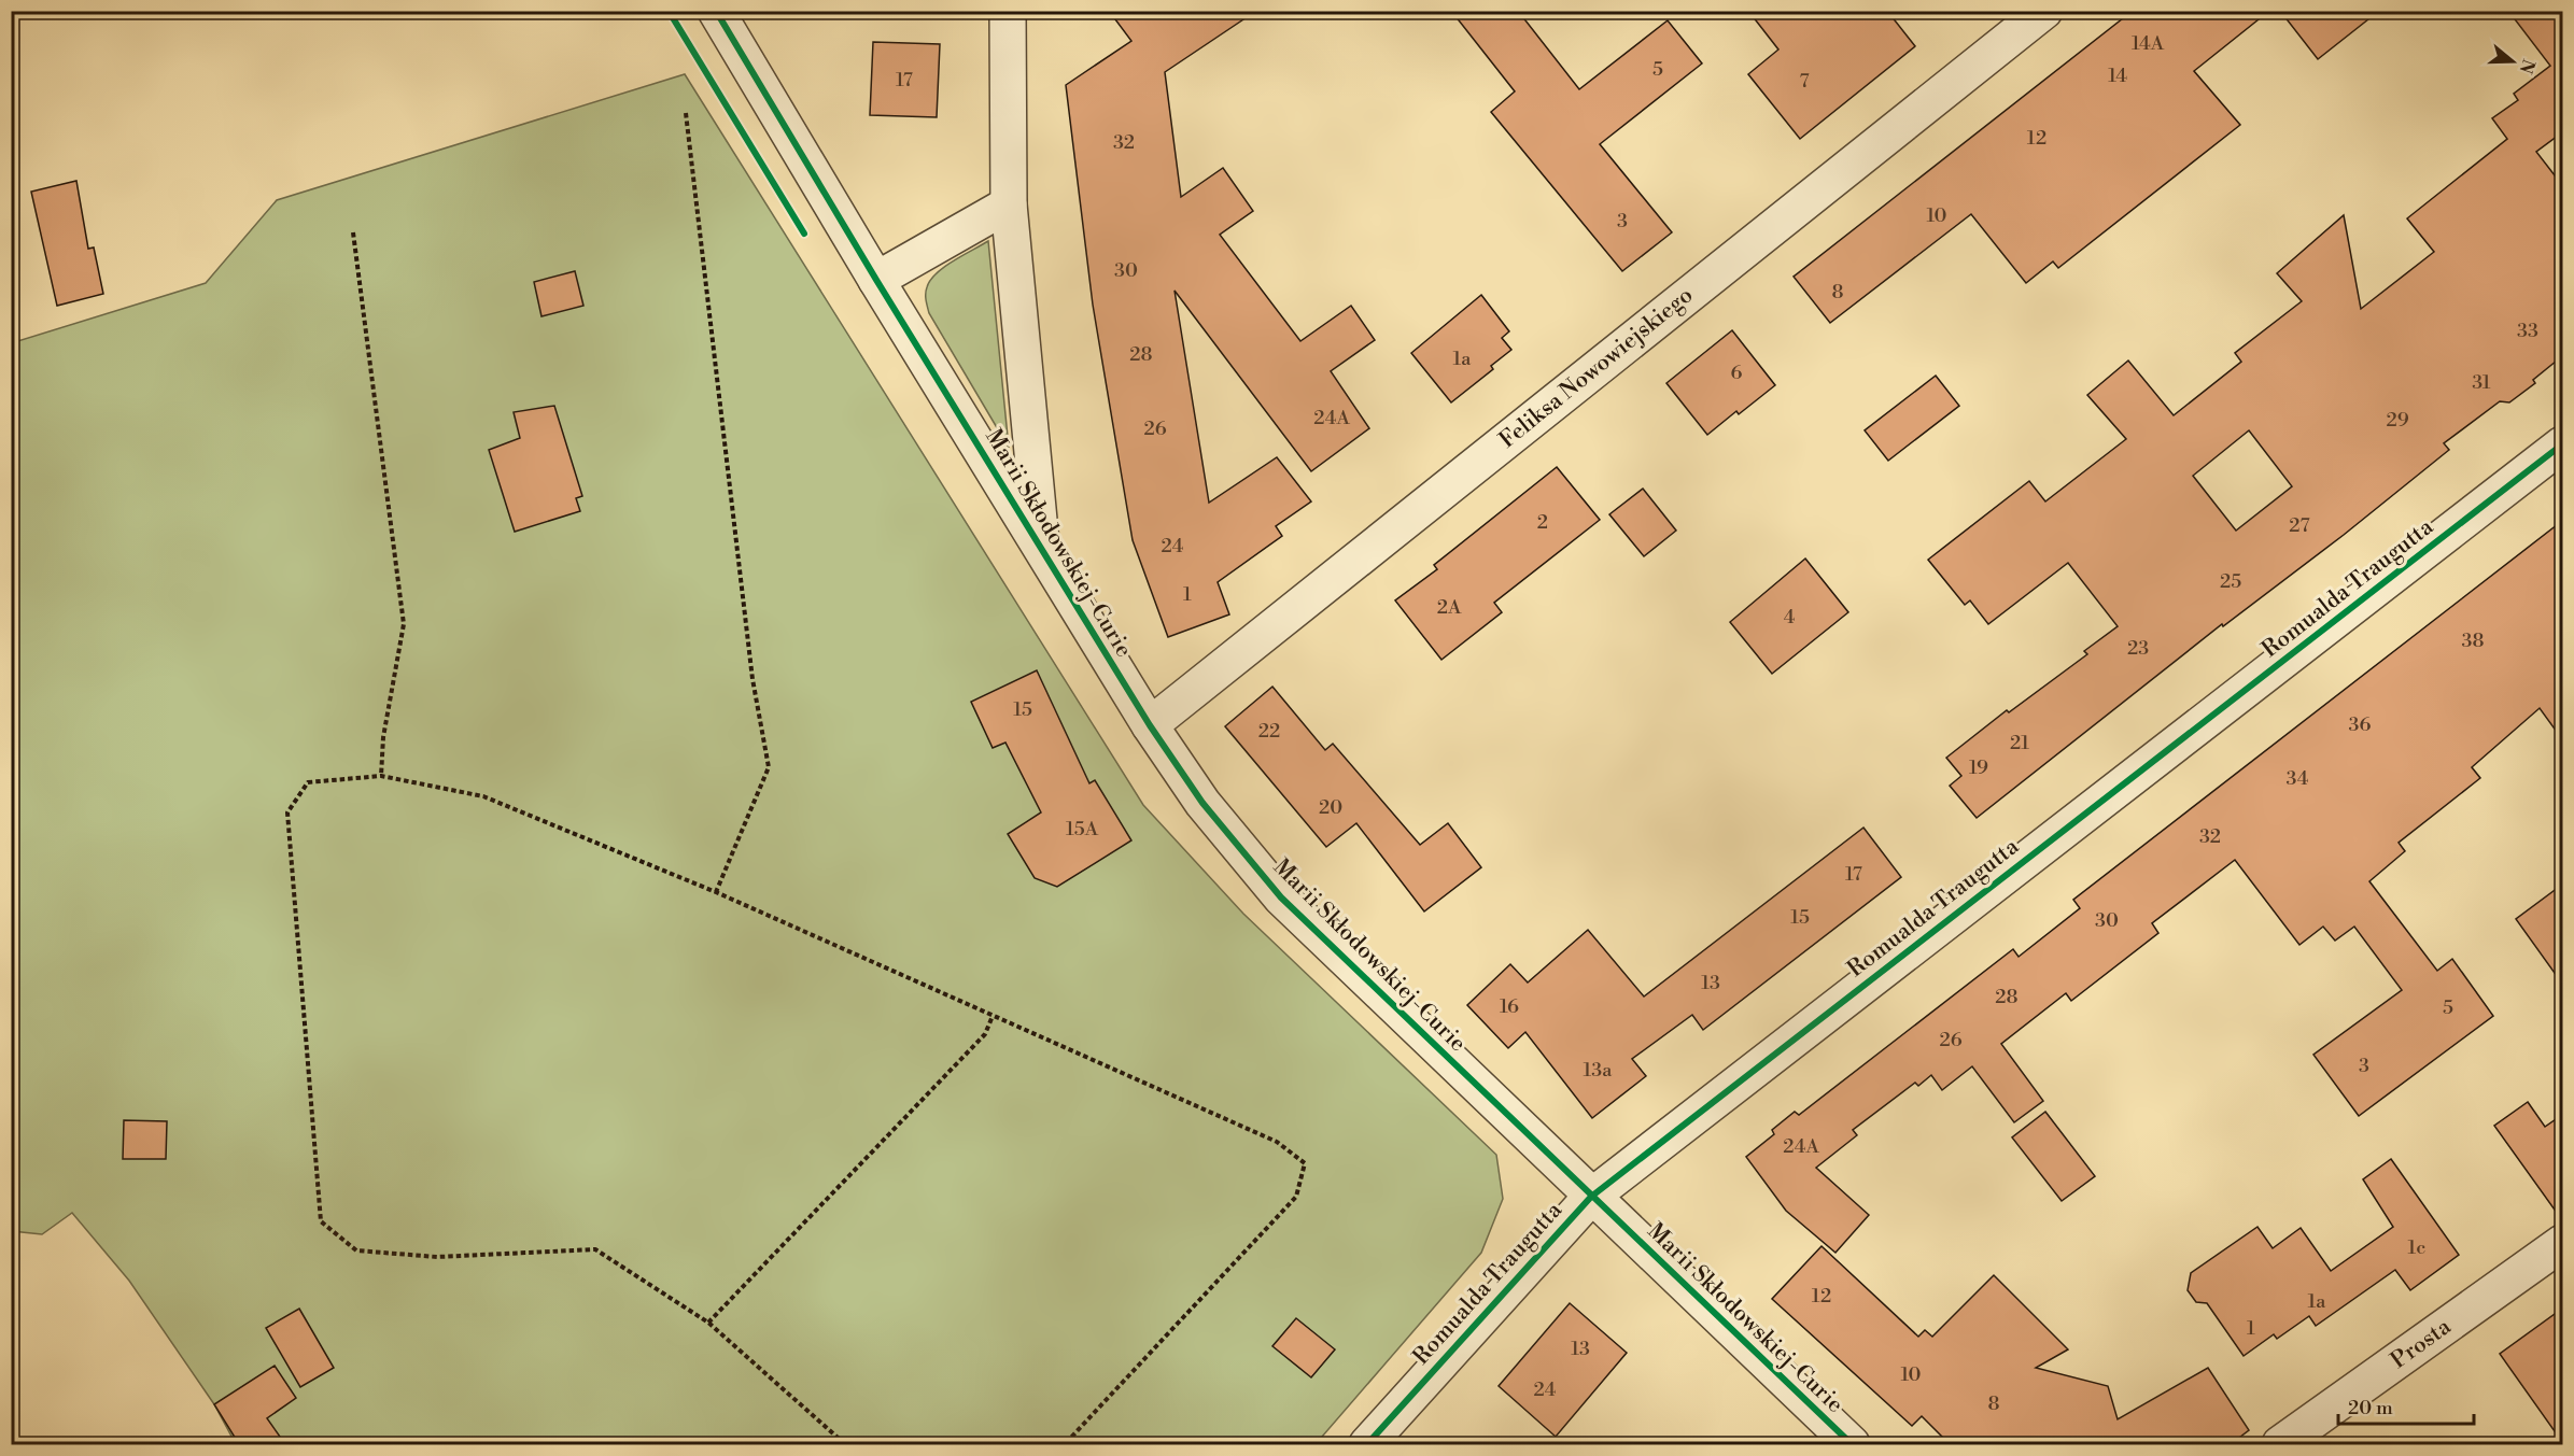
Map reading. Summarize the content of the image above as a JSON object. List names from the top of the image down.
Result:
{
  "streets": {
    "street": [
      "Feliksa Nowowiejskiego",
      "Marii Skłodowskiej-Curie",
      "Romualda Traugutta",
      "Prosta"
    ]
  },
  "crossings": [
    ["Feliksa Nowowiejskiego", "Marii Skłodowskiej-Curie"],
    ["Marii Skłodowskiej-Curie", "Romualda Traugutta"]
  ],
  "house_numbers": [
    "14A",
    "5",
    "14",
    "17",
    "7",
    "12",
    "32",
    "10",
    "3",
    "30",
    "8",
    "33",
    "28",
    "1a",
    "6",
    "31",
    "24A",
    "29",
    "26",
    "2",
    "27",
    "24",
    "25",
    "1",
    "2A",
    "4",
    "38",
    "23",
    "15",
    "36",
    "22",
    "21",
    "19",
    "34",
    "20",
    "15A",
    "32",
    "17",
    "15",
    "30",
    "13",
    "28",
    "16",
    "5",
    "26",
    "3",
    "13a",
    "24A",
    "1c",
    "12",
    "1a",
    "1",
    "13",
    "10",
    "24",
    "8"
  ],
  "scale_bar": "20 m",
  "north": "right"
}
